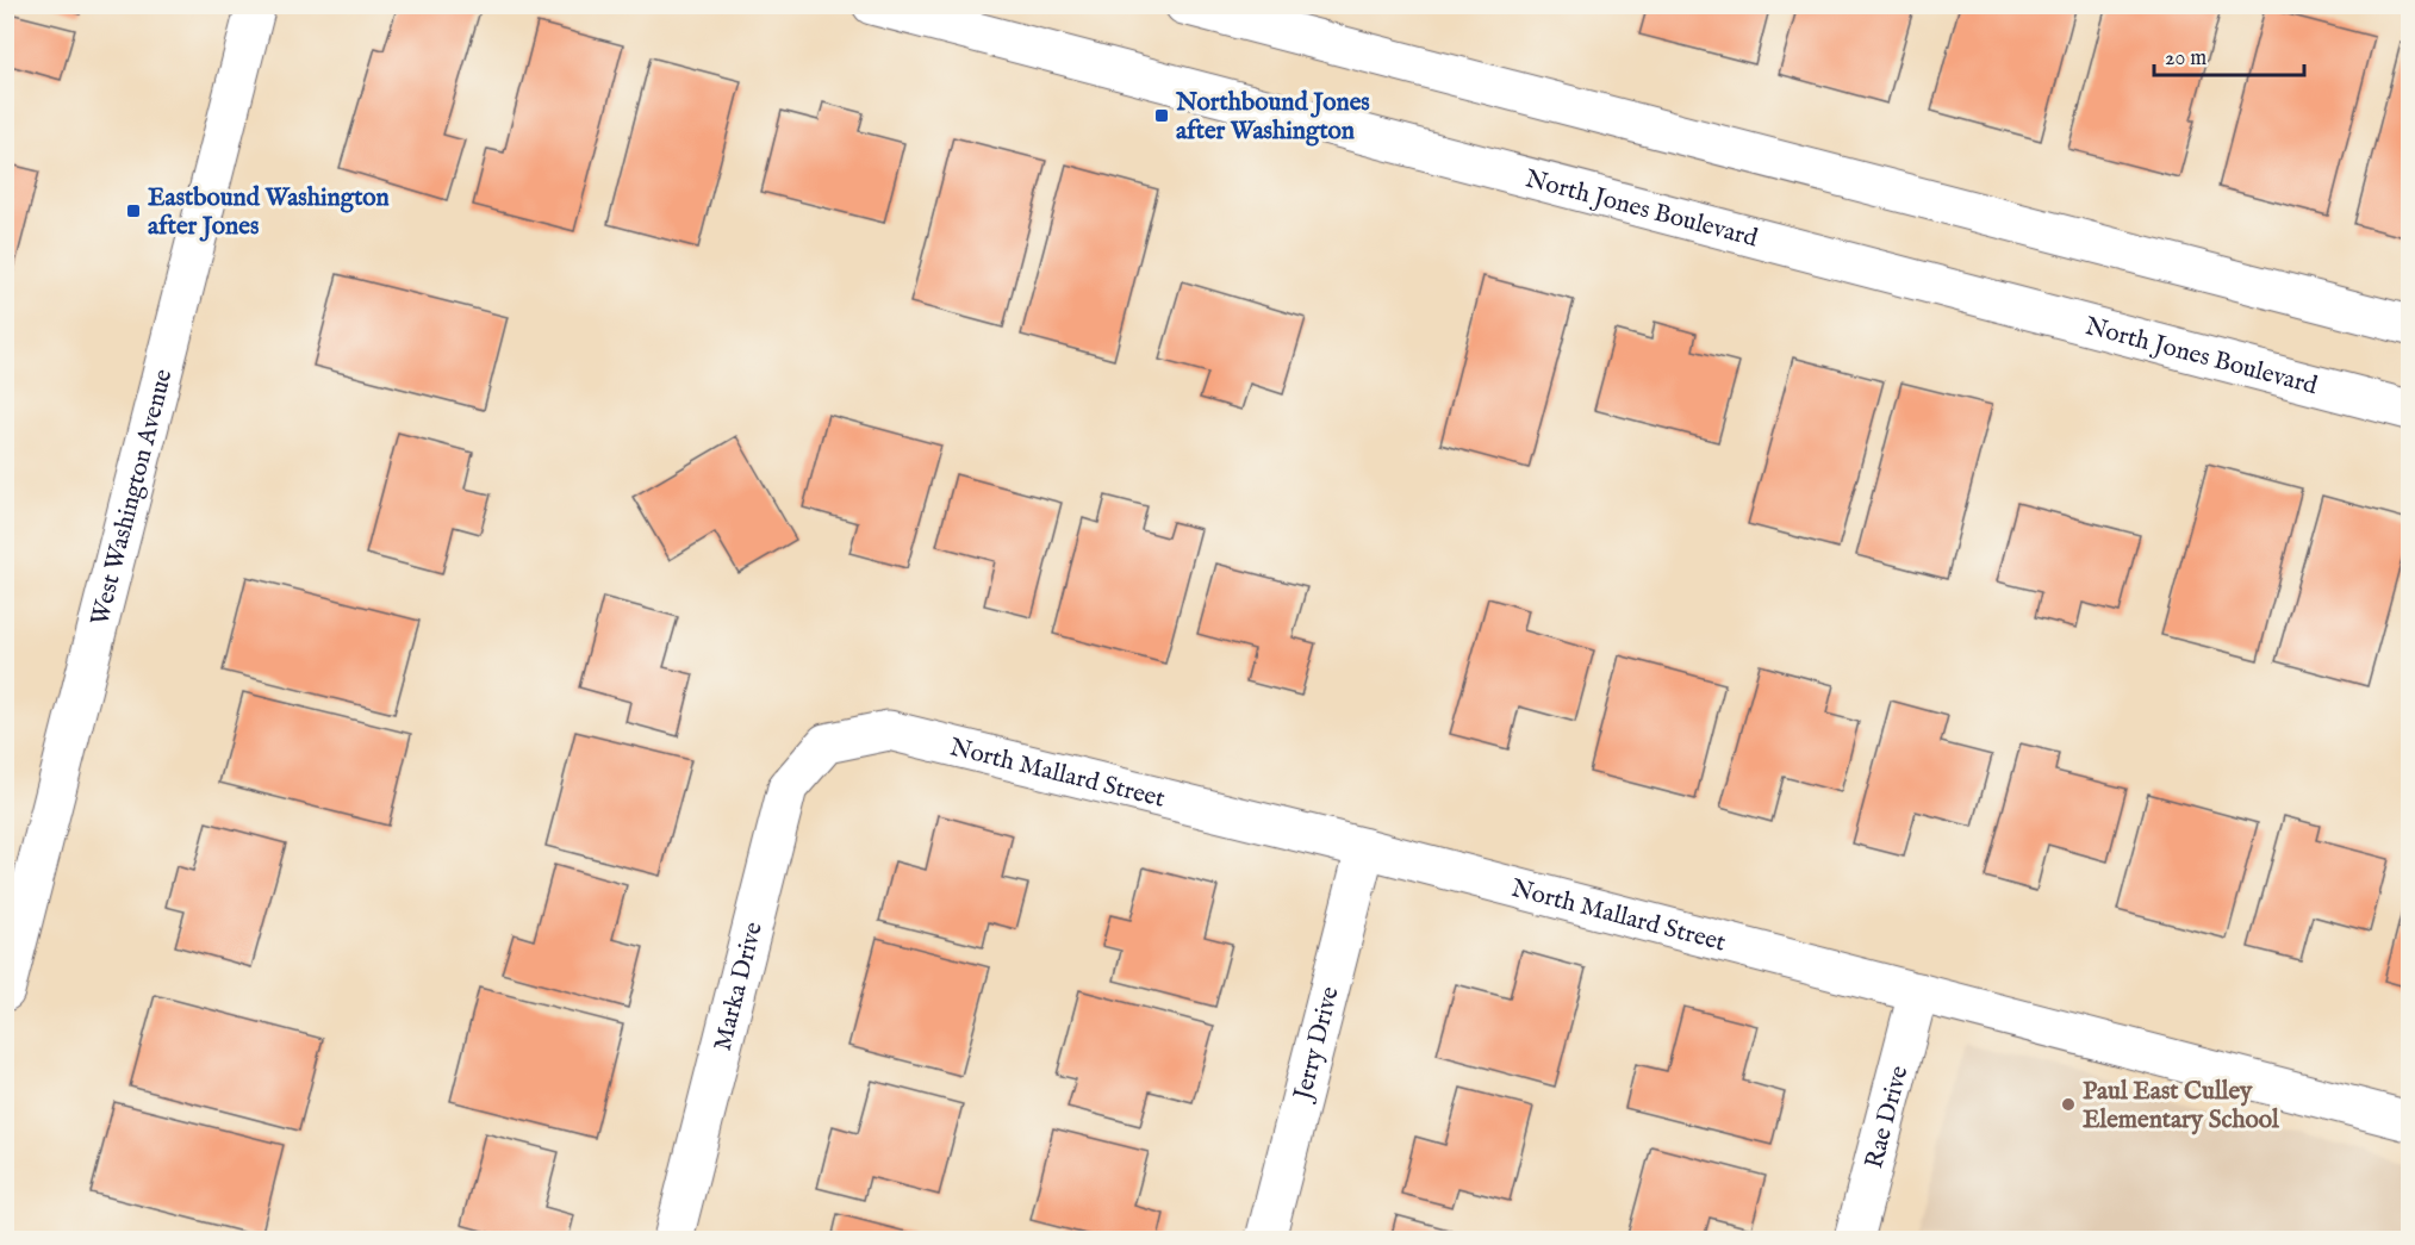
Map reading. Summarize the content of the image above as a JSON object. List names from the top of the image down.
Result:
{
  "streets": {
    "main road": [
      "North Jones Boulevard",
      "West Washington Avenue",
      "North Mallard Street",
      "Marka Drive",
      "Jerry Drive",
      "Rae Drive"
    ]
  },
  "crossings": [
    ["North Mallard Street", "Marka Drive"],
    ["North Mallard Street", "Jerry Drive"],
    ["North Mallard Street", "Rae Drive"]
  ],
  "places": {
    "transit": ["Northbound Jones after Washington", "Eastbound Washington after Jones"],
    "other": ["Paul East Culley Elementary School"]
  },
  "scale_bar": "20 m"
}
